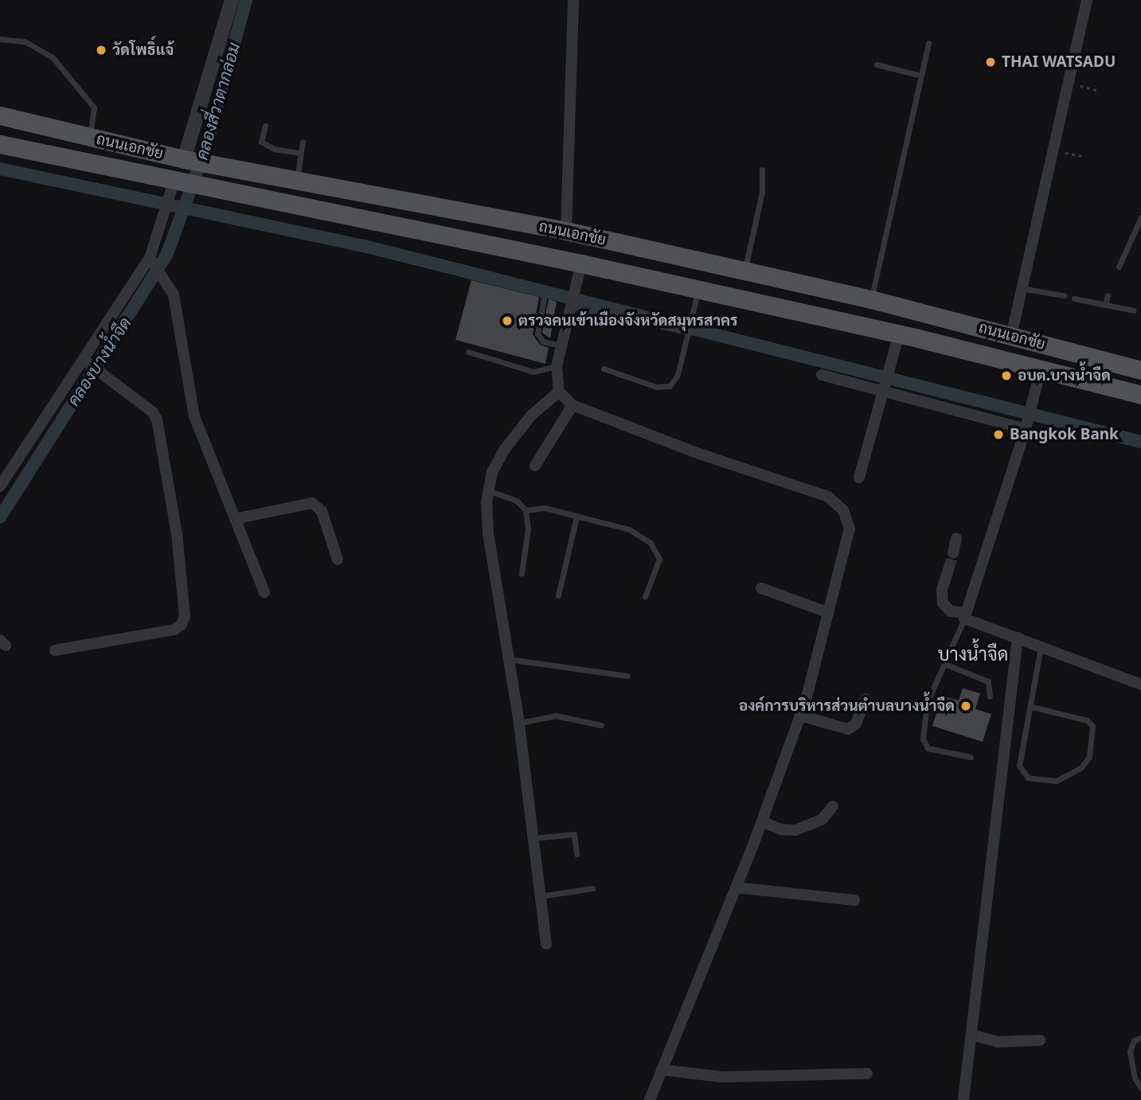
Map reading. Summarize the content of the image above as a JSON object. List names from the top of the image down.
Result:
{
  "streets": {
    "main road": ["ถนนเอกชัย"]
  },
  "districts": ["บางน้ำจืด"],
  "water": ["คลองสี่วาตากล่อม", "คลองบางน้ำจืด"],
  "places": [
    "วัดโพธิ์แจ้",
    "THAI WATSADU",
    "ตรวจคนเข้าเมืองจังหวัดสมุทรสาคร",
    "อบต.บางน้ำจืด",
    "Bangkok Bank",
    "องค์การบริหารส่วนตำบลบางน้ำจืด"
  ]
}
